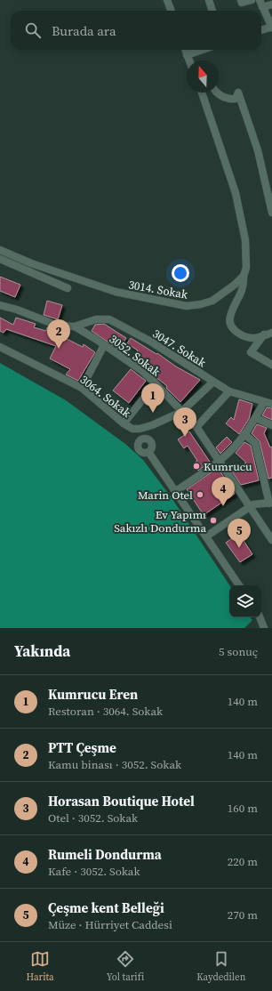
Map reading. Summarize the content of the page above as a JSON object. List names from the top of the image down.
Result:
{
  "streets": {
    "street": [
      "3014. Sokak",
      "3047. Sokak",
      "3052. Sokak",
      "3064. Sokak"
    ]
  },
  "crossings": [
    ["3047. Sokak", "3052. Sokak"],
    ["3052. Sokak", "3064. Sokak"]
  ],
  "places": ["Kumrucu", "Marin Otel", "Ev Yapımı Sakızlı Dondurma"],
  "north": "top",
  "page": {
    "search": "Burada ara",
    "pins": [
      "2",
      "1",
      "3",
      "4",
      "5"
    ],
    "heading": ["Yakında", "5 sonuç"],
    "list": [
      {
        "mark": "1",
        "name": "Kumrucu Eren",
        "note": "Restoran · 3064. Sokak",
        "value": "140 m"
      },
      {
        "mark": "2",
        "name": "PTT Çeşme",
        "note": "Kamu binası · 3052. Sokak",
        "value": "140 m"
      },
      {
        "mark": "3",
        "name": "Horasan Boutique Hotel",
        "note": "Otel · 3052. Sokak",
        "value": "160 m"
      },
      {
        "mark": "4",
        "name": "Rumeli Dondurma",
        "note": "Kafe · 3052. Sokak",
        "value": "220 m"
      },
      {
        "mark": "5",
        "name": "Çeşme kent Belleği",
        "note": "Müze · Hürriyet Caddesi",
        "value": "270 m"
      }
    ],
    "nav": ["Harita", "Yol tarifi", "Kaydedilen"]
  }
}
